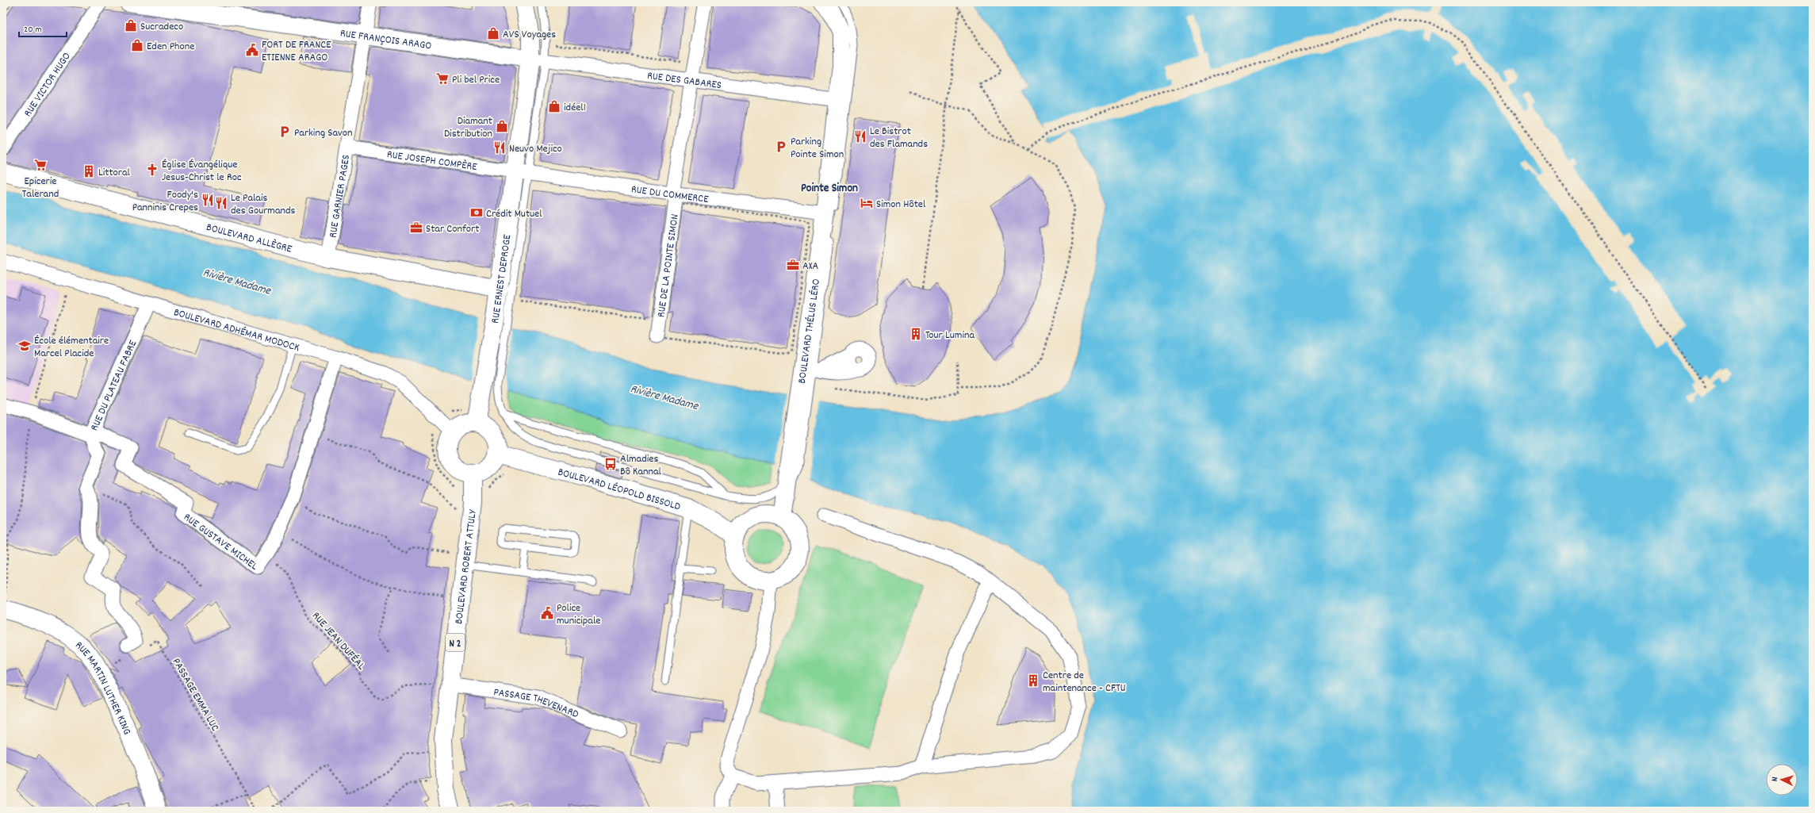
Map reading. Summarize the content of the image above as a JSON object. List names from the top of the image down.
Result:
{
  "streets": {
    "main road": [
      "RUE FRANÇOIS ARAGO",
      "BOULEVARD ALLÈGRE",
      "RUE ERNEST DEPROGE",
      "BOULEVARD THÉLUS LÉRO",
      "BOULEVARD LÉOPOLD BISSOLD",
      "BOULEVARD ROBERT ATTULY",
      "N 2",
      "RUE MARTIN LUTHER KING"
    ],
    "street": [
      "RUE DES GABARES",
      "RUE VICTOR HUGO",
      "RUE JOSEPH COMPÈRE",
      "RUE DU COMMERCE",
      "RUE GARNIER PAGES",
      "RUE DE LA POINTE SIMON",
      "BOULEVARD ADHÉMAR MODOCK",
      "RUE DU PLATEAU FABRE",
      "RUE GUSTAVE MICHEL",
      "PASSAGE THEVENARD"
    ],
    "path": ["RUE JEAN DUFÉAL", "PASSAGE EMMA LUC"]
  },
  "crossings": [
    ["RUE FRANÇOIS ARAGO", "RUE DES GABARES"],
    ["RUE FRANÇOIS ARAGO", "RUE GARNIER PAGES"],
    ["RUE FRANÇOIS ARAGO", "RUE ERNEST DEPROGE"],
    ["RUE DES GABARES", "RUE DE LA POINTE SIMON"],
    ["RUE DES GABARES", "RUE ERNEST DEPROGE"],
    ["RUE DES GABARES", "BOULEVARD THÉLUS LÉRO"],
    ["RUE JOSEPH COMPÈRE", "RUE DU COMMERCE"],
    ["RUE JOSEPH COMPÈRE", "RUE GARNIER PAGES"],
    ["RUE JOSEPH COMPÈRE", "RUE ERNEST DEPROGE"],
    ["RUE DU COMMERCE", "RUE DE LA POINTE SIMON"],
    ["RUE DU COMMERCE", "RUE ERNEST DEPROGE"],
    ["RUE DU COMMERCE", "BOULEVARD THÉLUS LÉRO"],
    ["RUE GARNIER PAGES", "BOULEVARD ALLÈGRE"],
    ["BOULEVARD ALLÈGRE", "RUE ERNEST DEPROGE"],
    ["RUE ERNEST DEPROGE", "BOULEVARD ADHÉMAR MODOCK"],
    ["RUE ERNEST DEPROGE", "BOULEVARD LÉOPOLD BISSOLD"],
    ["RUE ERNEST DEPROGE", "BOULEVARD ROBERT ATTULY"],
    ["BOULEVARD ADHÉMAR MODOCK", "RUE DU PLATEAU FABRE"],
    ["BOULEVARD ADHÉMAR MODOCK", "BOULEVARD LÉOPOLD BISSOLD"],
    ["BOULEVARD ADHÉMAR MODOCK", "RUE GUSTAVE MICHEL"],
    ["BOULEVARD ADHÉMAR MODOCK", "BOULEVARD ROBERT ATTULY"],
    ["BOULEVARD THÉLUS LÉRO", "BOULEVARD LÉOPOLD BISSOLD"],
    ["RUE DU PLATEAU FABRE", "RUE GUSTAVE MICHEL"],
    ["BOULEVARD LÉOPOLD BISSOLD", "BOULEVARD ROBERT ATTULY"],
    ["RUE GUSTAVE MICHEL", "RUE JEAN DUFÉAL"],
    ["BOULEVARD ROBERT ATTULY", "RUE JEAN DUFÉAL"],
    ["BOULEVARD ROBERT ATTULY", "PASSAGE THEVENARD"],
    ["RUE JEAN DUFÉAL", "PASSAGE THEVENARD"]
  ],
  "districts": ["Pointe Simon"],
  "water": ["Rivière Madame"],
  "places": {
    "shop": [
      "Sucradeco",
      "AVS Voyages",
      "Eden Phone",
      "idéel1",
      "Diamant Distribution"
    ],
    "public building": ["FORT DE FRANCE ETIENNE ARAGO", "Police municipale"],
    "supermarket": ["Pli bel Price", "Epicerie Talerand"],
    "parking": ["Parking Savon", "Parking Pointe Simon"],
    "restaurant": [
      "Le Bistrot des Flamands",
      "Neuvo Mejico",
      "Foody's Panninis Crepes",
      "Le Palais des Gourmands"
    ],
    "church": ["Église Évangélique Jesus-Christ le Roc"],
    "building": ["Littoral", "Tour Lumina", "Centre de maintenance - CFTU"],
    "hotel": ["Simon Hôtel"],
    "bank": ["Crédit Mutuel"],
    "office": ["Star Confort", "AXA"],
    "school or university": ["École élémentaire Marcel Placide"],
    "bus stop": ["Almadies Bô Kannal"]
  },
  "scale_bar": "20 m",
  "north": "left"
}
